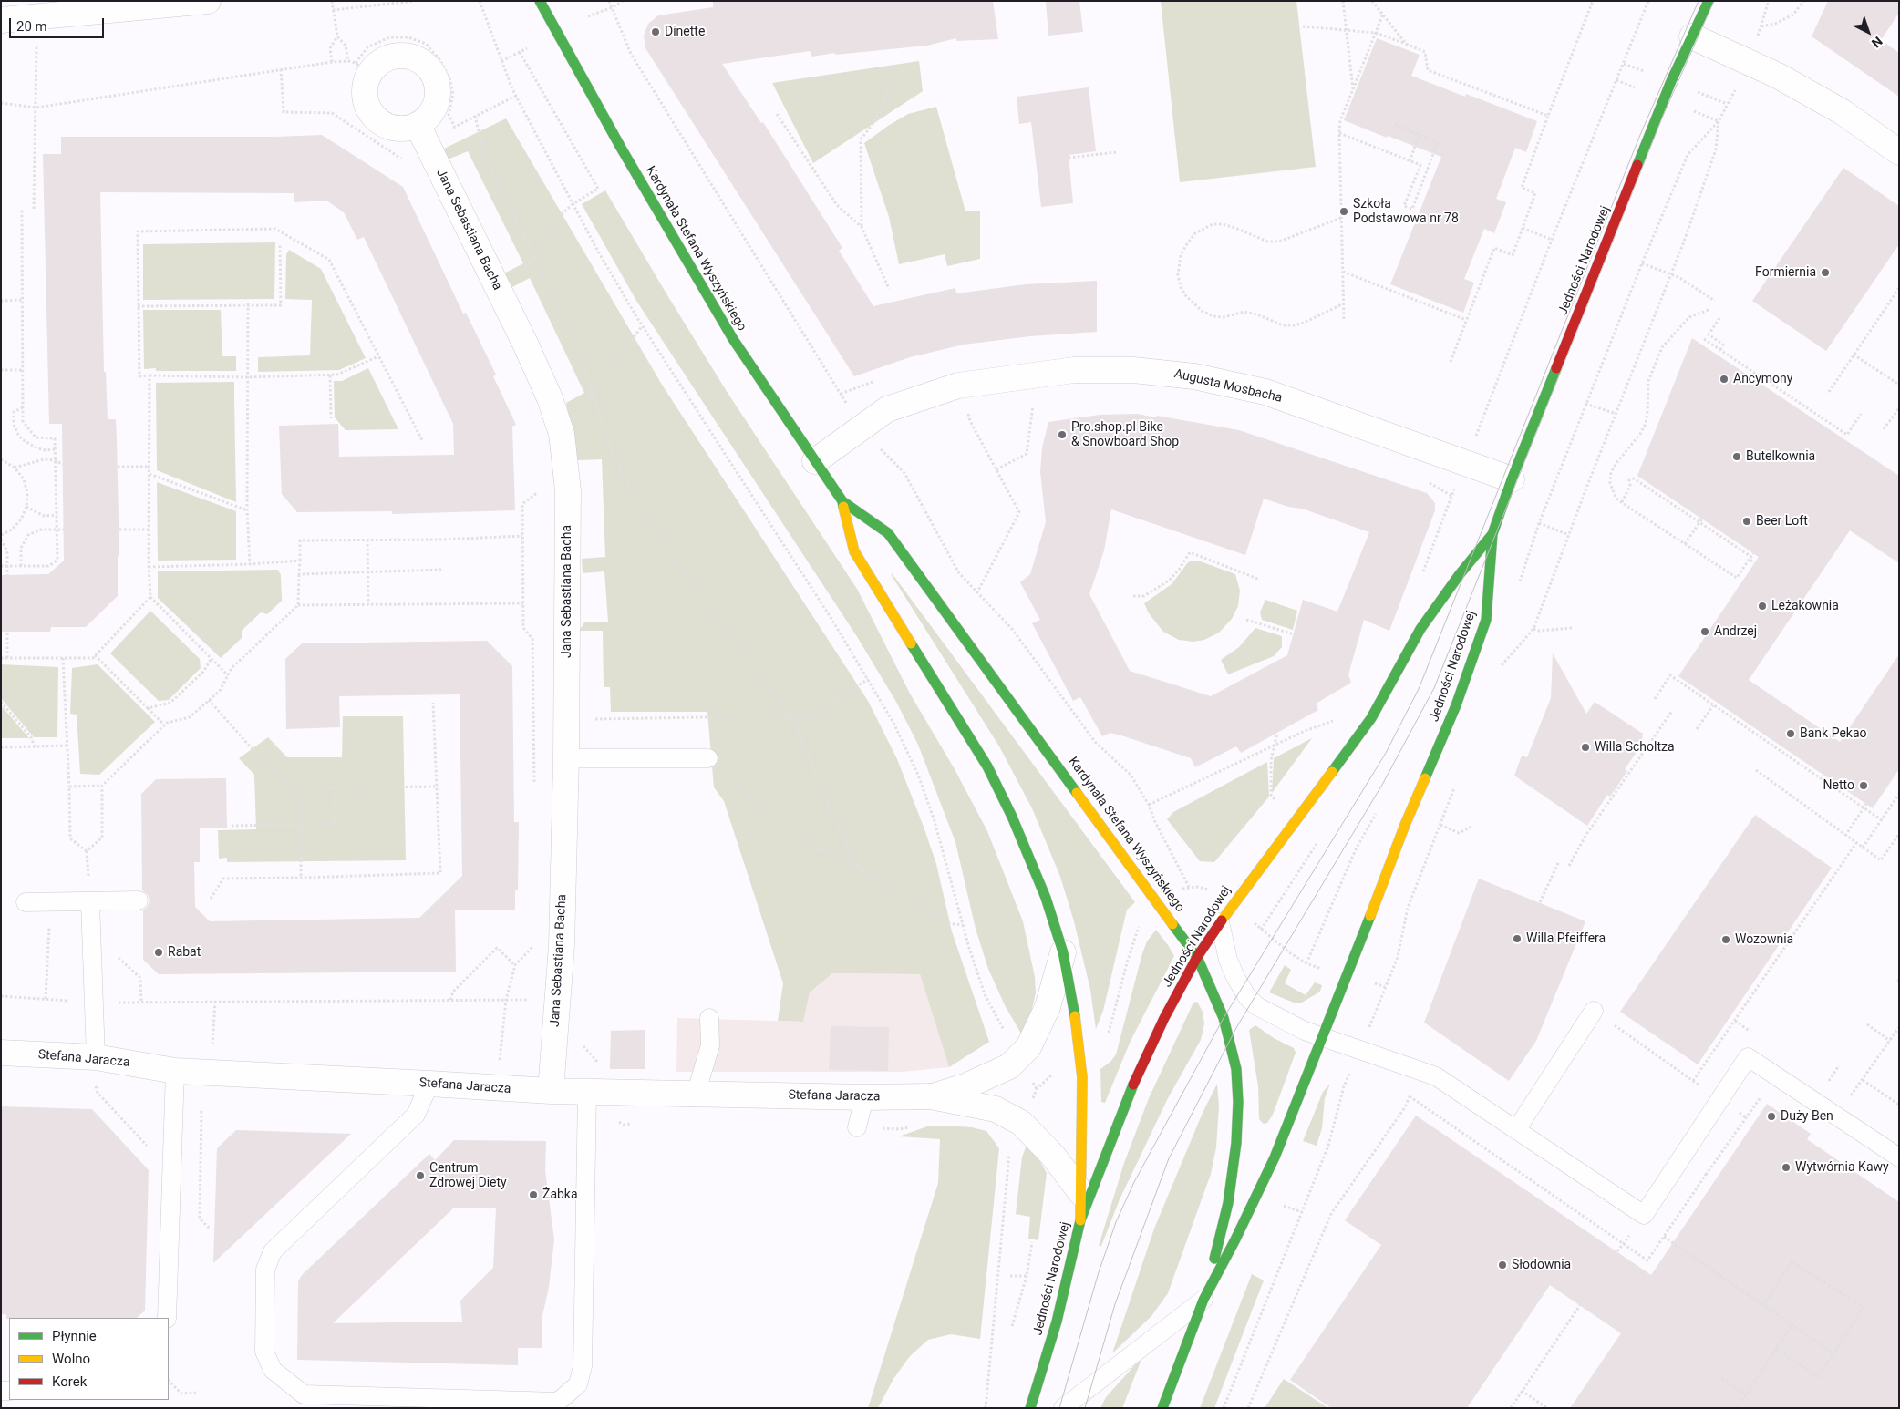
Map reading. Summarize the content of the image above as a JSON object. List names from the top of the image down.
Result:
{
  "streets": {
    "main road": ["Kardynała Stefana Wyszyńskiego", "Jedności Narodowej"],
    "street": ["Jana Sebastiana Bacha", "Augusta Mosbacha", "Stefana Jaracza"]
  },
  "crossings": [
    ["Jana Sebastiana Bacha", "Stefana Jaracza"],
    ["Kardynała Stefana Wyszyńskiego", "Jedności Narodowej"],
    ["Kardynała Stefana Wyszyńskiego", "Augusta Mosbacha"],
    ["Kardynała Stefana Wyszyńskiego", "Stefana Jaracza"],
    ["Jedności Narodowej", "Augusta Mosbacha"]
  ],
  "places": [
    "Dinette",
    "Szkoła Podstawowa nr 78",
    "Formiernia",
    "Ancymony",
    "Pro.shop.pl Bike & Snowboard Shop",
    "Butelkownia",
    "Beer Loft",
    "Leżakownia",
    "Andrzej",
    "Bank Pekao",
    "Willa Scholtza",
    "Netto",
    "Willa Pfeiffera",
    "Wozownia",
    "Rabat",
    "Duży Ben",
    "Wytwórnia Kawy",
    "Centrum Zdrowej Diety",
    "Żabka",
    "Słodownia"
  ],
  "legend": ["Płynnie", "Wolno", "Korek"],
  "scale_bar": "20 m",
  "north": "bottom right"
}
